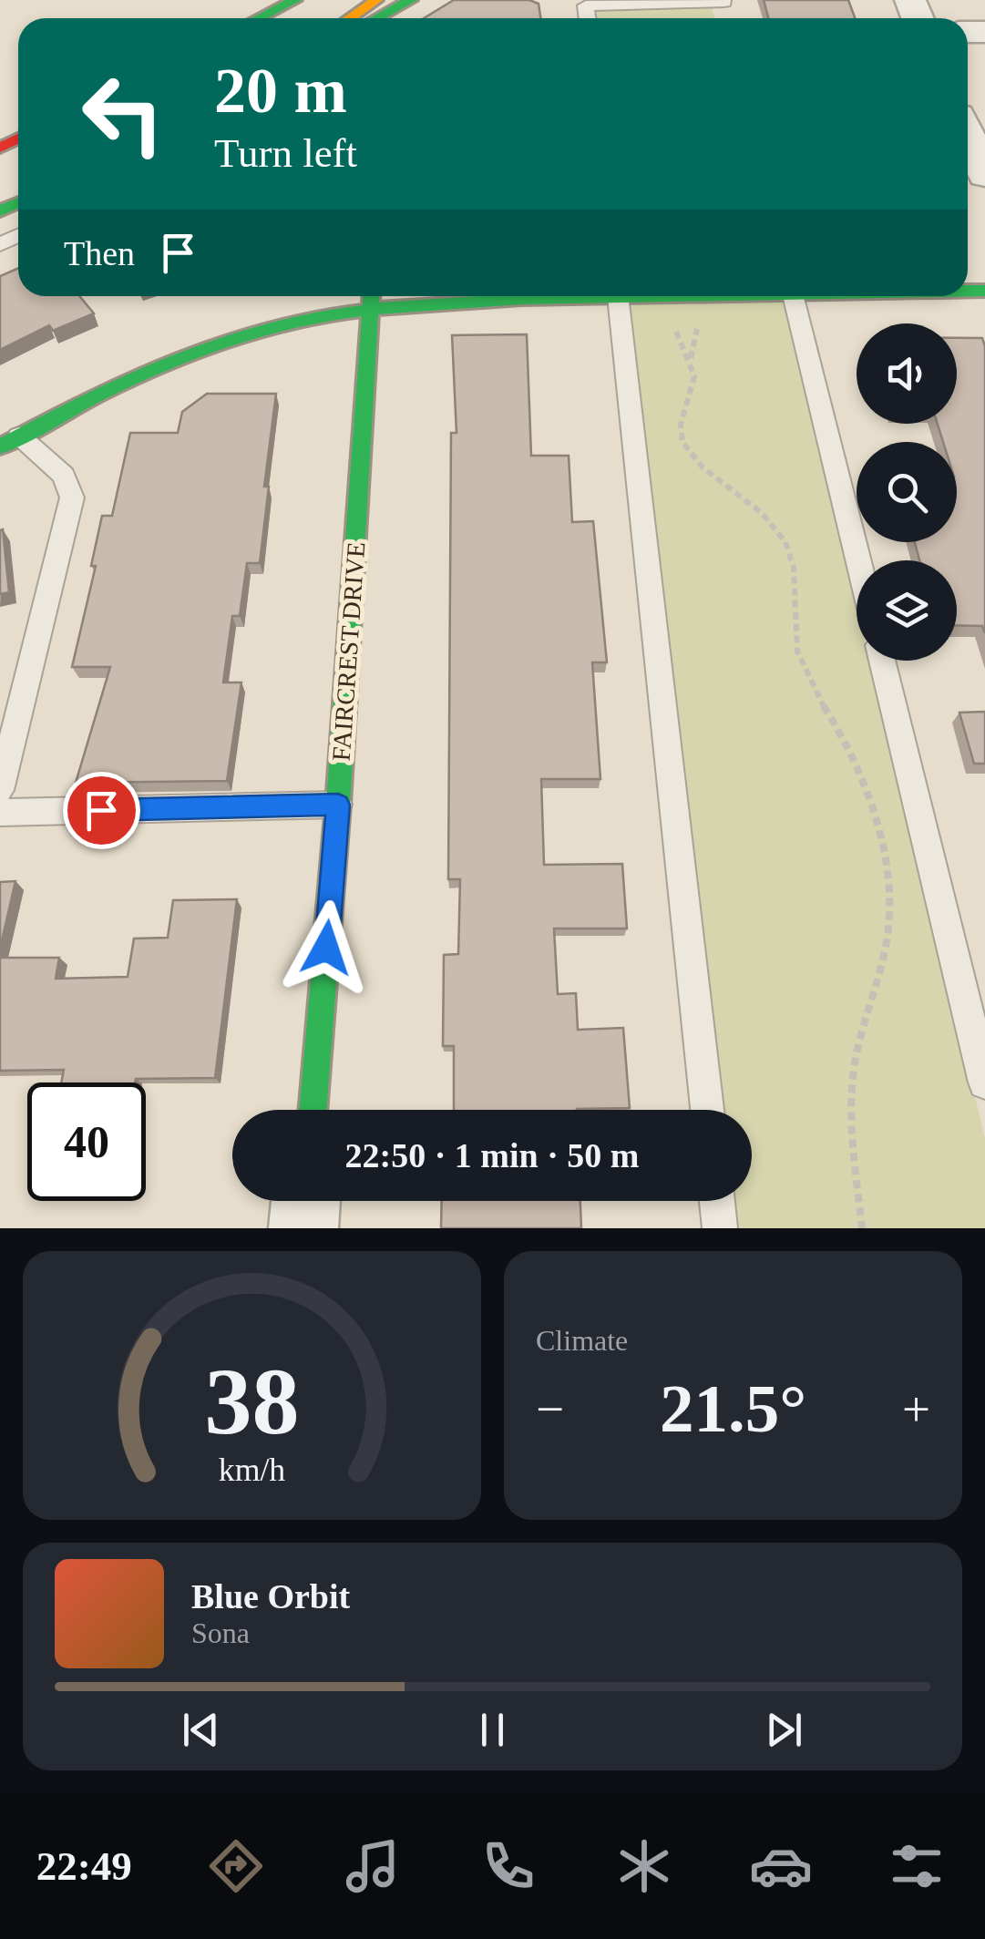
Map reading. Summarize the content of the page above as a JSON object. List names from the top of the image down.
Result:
{
  "streets": {
    "main road": ["FAIRCREST DRIVE"]
  },
  "page": {
    "turn": ["20 m", "Turn left"],
    "then": "Then",
    "limit": "40",
    "trip": "22:50 · 1 min · 50 m",
    "tile": "Climate",
    "heat": ["−", "21.5°", "+"],
    "song": ["Blue Orbit", "Sona"],
    "tabs": "22:49",
    "gauge": ["38", "km/h"]
  }
}
